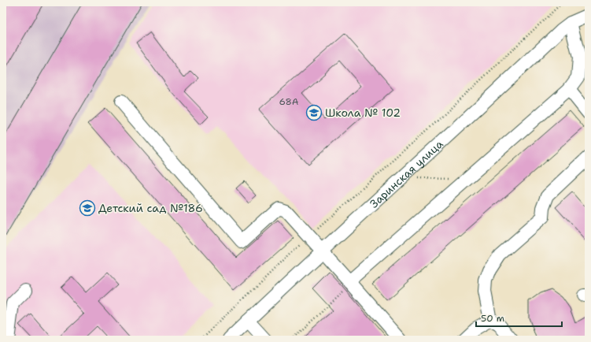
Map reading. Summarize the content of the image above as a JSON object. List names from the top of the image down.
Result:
{
  "streets": {
    "street": ["Заринская улица"]
  },
  "places": {
    "school or university": ["Школа № 102", "Детский сад №186"]
  },
  "house_numbers": ["68А"],
  "scale_bar": "50 m"
}
